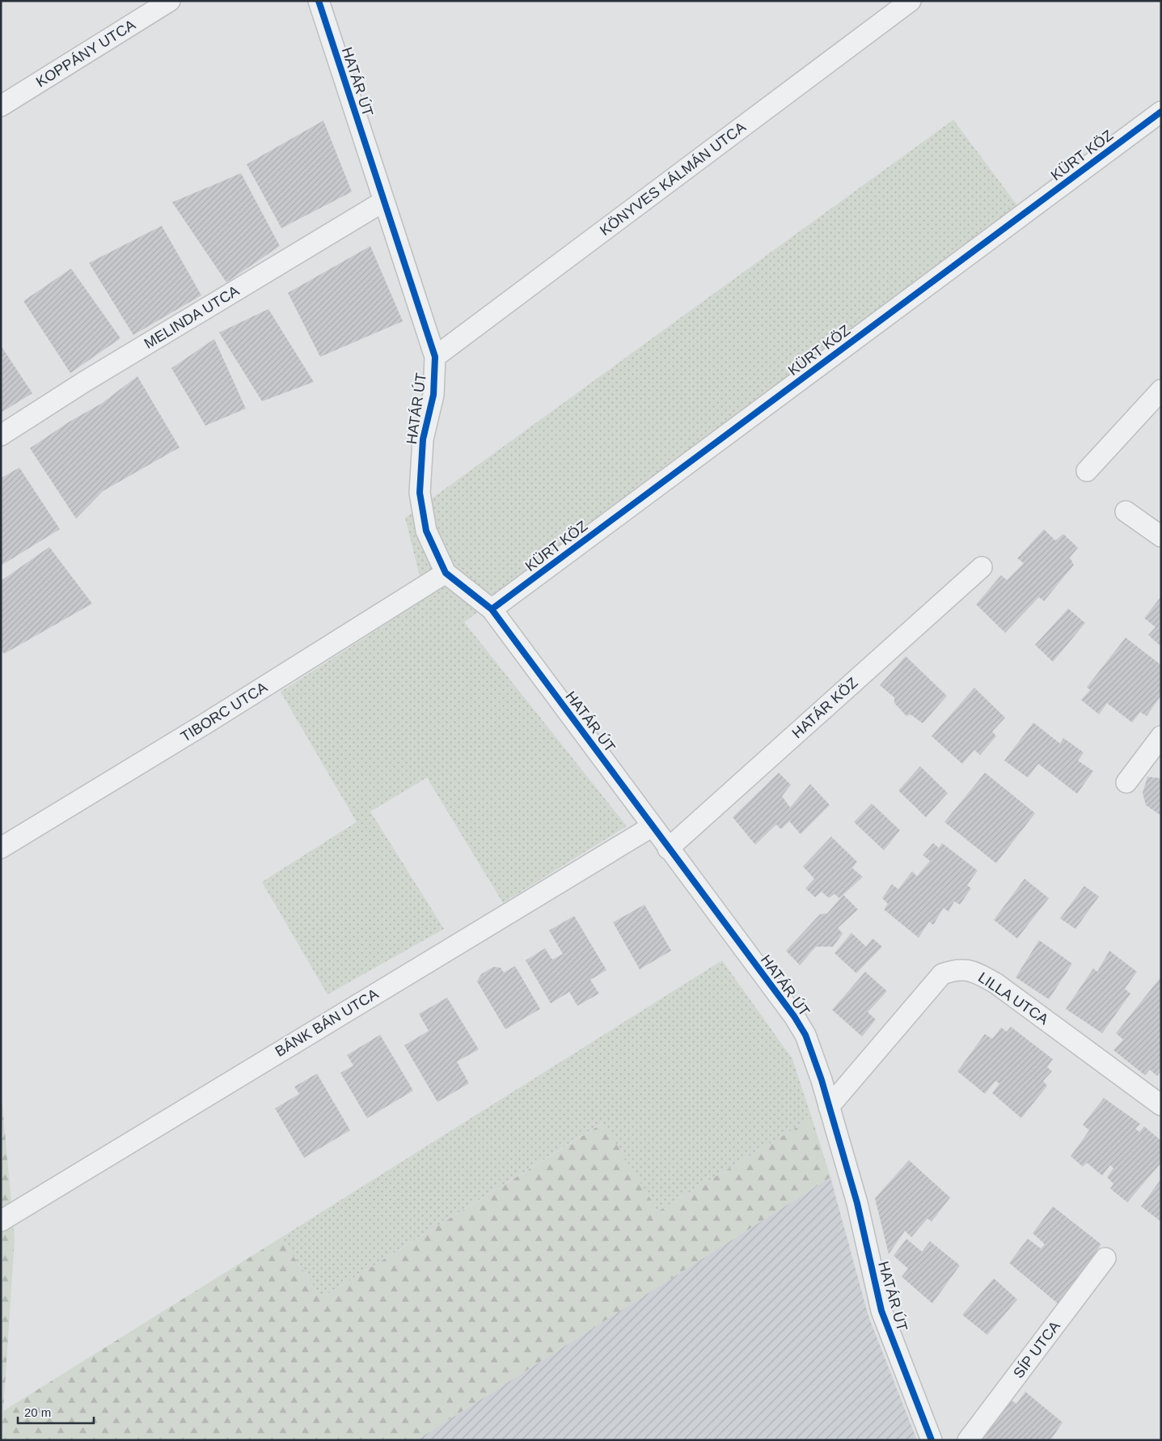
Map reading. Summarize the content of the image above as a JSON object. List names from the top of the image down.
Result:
{
  "streets": {
    "street": [
      "KOPPÁNY UTCA",
      "HATÁR ÚT",
      "KÜRT KÖZ",
      "KÖNYVES KÁLMÁN UTCA",
      "MELINDA UTCA",
      "HATÁR KÖZ",
      "TIBORC UTCA",
      "LILLA UTCA",
      "BÁNK BÁN UTCA",
      "SÍP UTCA"
    ]
  },
  "crossings": [
    ["HATÁR ÚT", "KÜRT KÖZ"],
    ["HATÁR ÚT", "KÖNYVES KÁLMÁN UTCA"],
    ["HATÁR ÚT", "MELINDA UTCA"],
    ["HATÁR ÚT", "HATÁR KÖZ"],
    ["HATÁR ÚT", "TIBORC UTCA"],
    ["HATÁR ÚT", "LILLA UTCA"],
    ["HATÁR ÚT", "BÁNK BÁN UTCA"]
  ],
  "scale_bar": "20 m"
}
